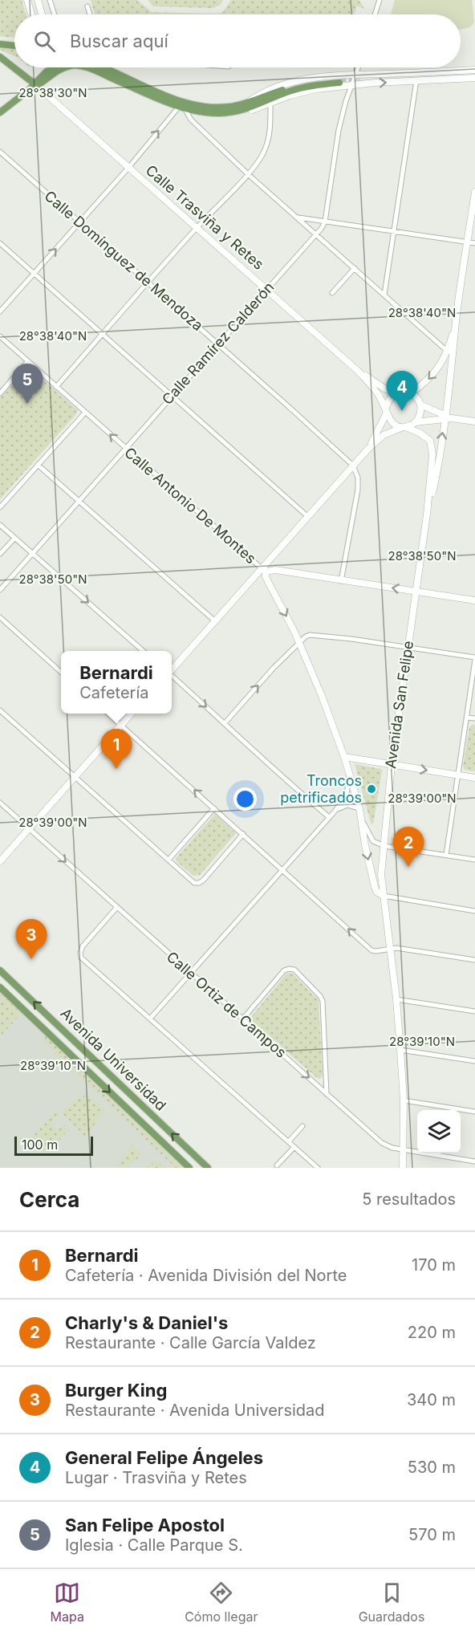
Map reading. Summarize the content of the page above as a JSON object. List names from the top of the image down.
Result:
{
  "streets": {
    "main road": [
      "Calle Trasviña y Retes",
      "Calle Antonio De Montes",
      "Avenida San Felipe",
      "Avenida Universidad"
    ],
    "street": ["Calle Domínguez de Mendoza", "Calle Ramírez Calderón", "Calle Ortiz de Campos"]
  },
  "crossings": [
    ["Calle Trasviña y Retes", "Calle Ramírez Calderón"],
    ["Calle Trasviña y Retes", "Avenida San Felipe"],
    ["Calle Domínguez de Mendoza", "Calle Ramírez Calderón"],
    ["Calle Ramírez Calderón", "Calle Antonio De Montes"],
    ["Calle Antonio De Montes", "Avenida San Felipe"],
    ["Avenida San Felipe", "Calle Ortiz de Campos"]
  ],
  "one_way": ["Calle Ortiz de Campos"],
  "places": ["Troncos petrificados"],
  "scale_bar": "100 m",
  "page": {
    "search": "Buscar aquí",
    "pins": [
      "5",
      "4",
      "1",
      "2",
      "3"
    ],
    "popup": ["Bernardi", "Cafetería"],
    "scale": "100 m",
    "heading": ["Cerca", "5 resultados"],
    "list": [
      {
        "mark": "1",
        "name": "Bernardi",
        "note": "Cafetería · Avenida División del Norte",
        "value": "170 m"
      },
      {
        "mark": "2",
        "name": "Charly's & Daniel's",
        "note": "Restaurante · Calle García Valdez",
        "value": "220 m"
      },
      {
        "mark": "3",
        "name": "Burger King",
        "note": "Restaurante · Avenida Universidad",
        "value": "340 m"
      },
      {
        "mark": "4",
        "name": "General Felipe Ángeles",
        "note": "Lugar · Trasviña y Retes",
        "value": "530 m"
      },
      {
        "mark": "5",
        "name": "San Felipe Apostol",
        "note": "Iglesia · Calle Parque S.",
        "value": "570 m"
      }
    ],
    "nav": ["Mapa", "Cómo llegar", "Guardados"]
  },
  "coordinates": [
    "28°38'30\"N",
    "28°38'40\"N",
    "28°38'50\"N",
    "28°39'00\"N",
    "28°39'10\"N"
  ]
}
